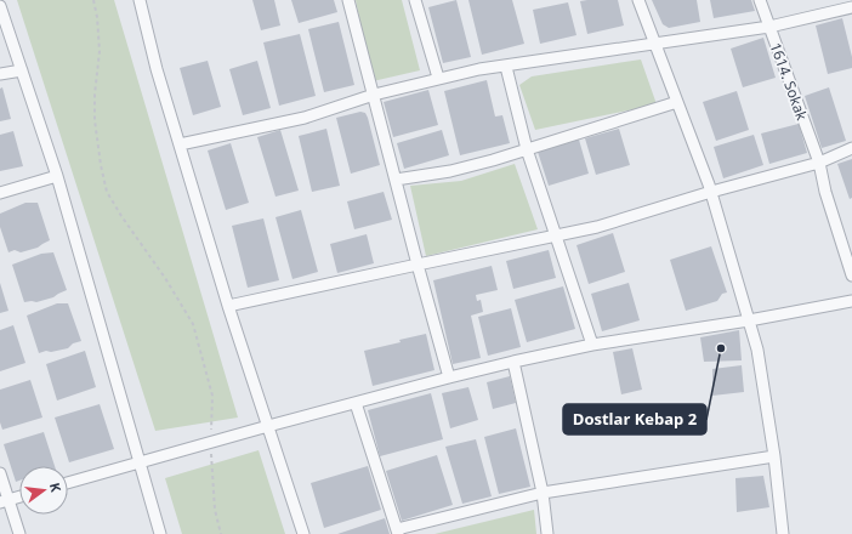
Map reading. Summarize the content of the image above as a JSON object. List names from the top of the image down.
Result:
{
  "streets": {
    "street": ["1614. Sokak"]
  },
  "places": ["Dostlar Kebap 2"],
  "north": "right"
}
